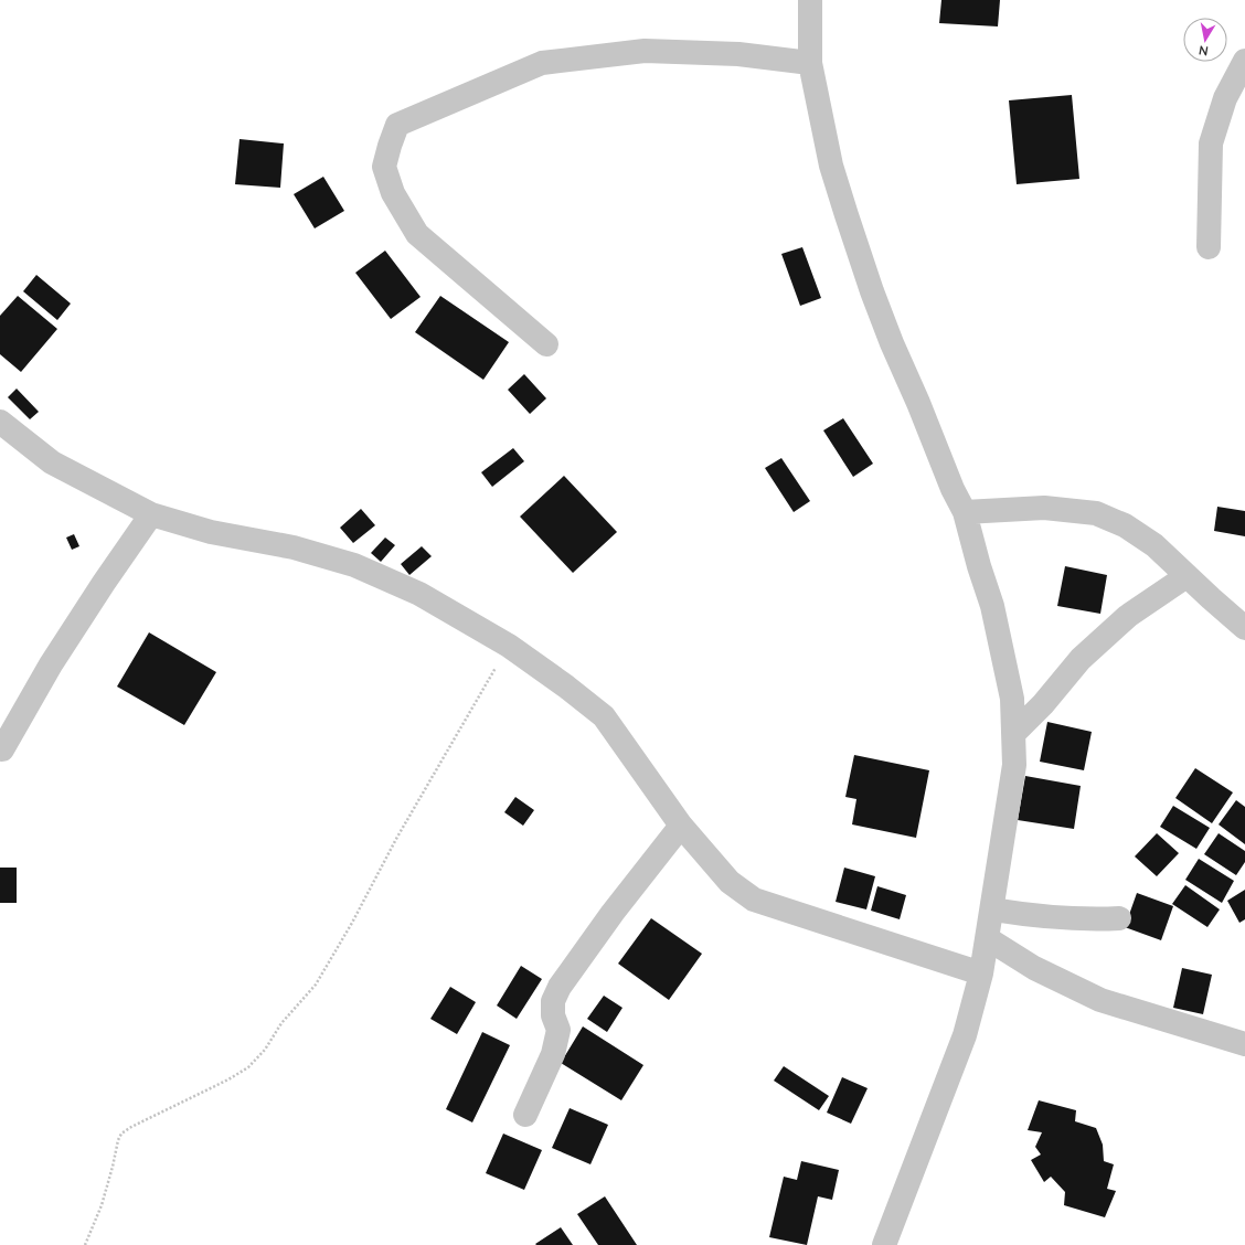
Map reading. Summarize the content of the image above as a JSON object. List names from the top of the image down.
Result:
{
  "north": "bottom"
}
